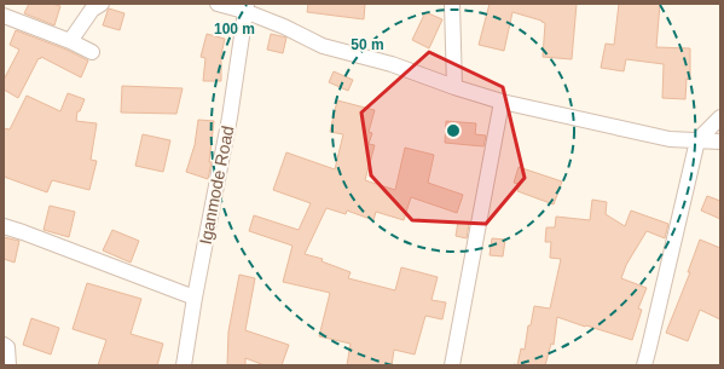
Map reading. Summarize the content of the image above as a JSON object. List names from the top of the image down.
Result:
{
  "streets": {
    "street": ["Iganmode Road"]
  },
  "rings": ["100 m", "50 m"]
}
